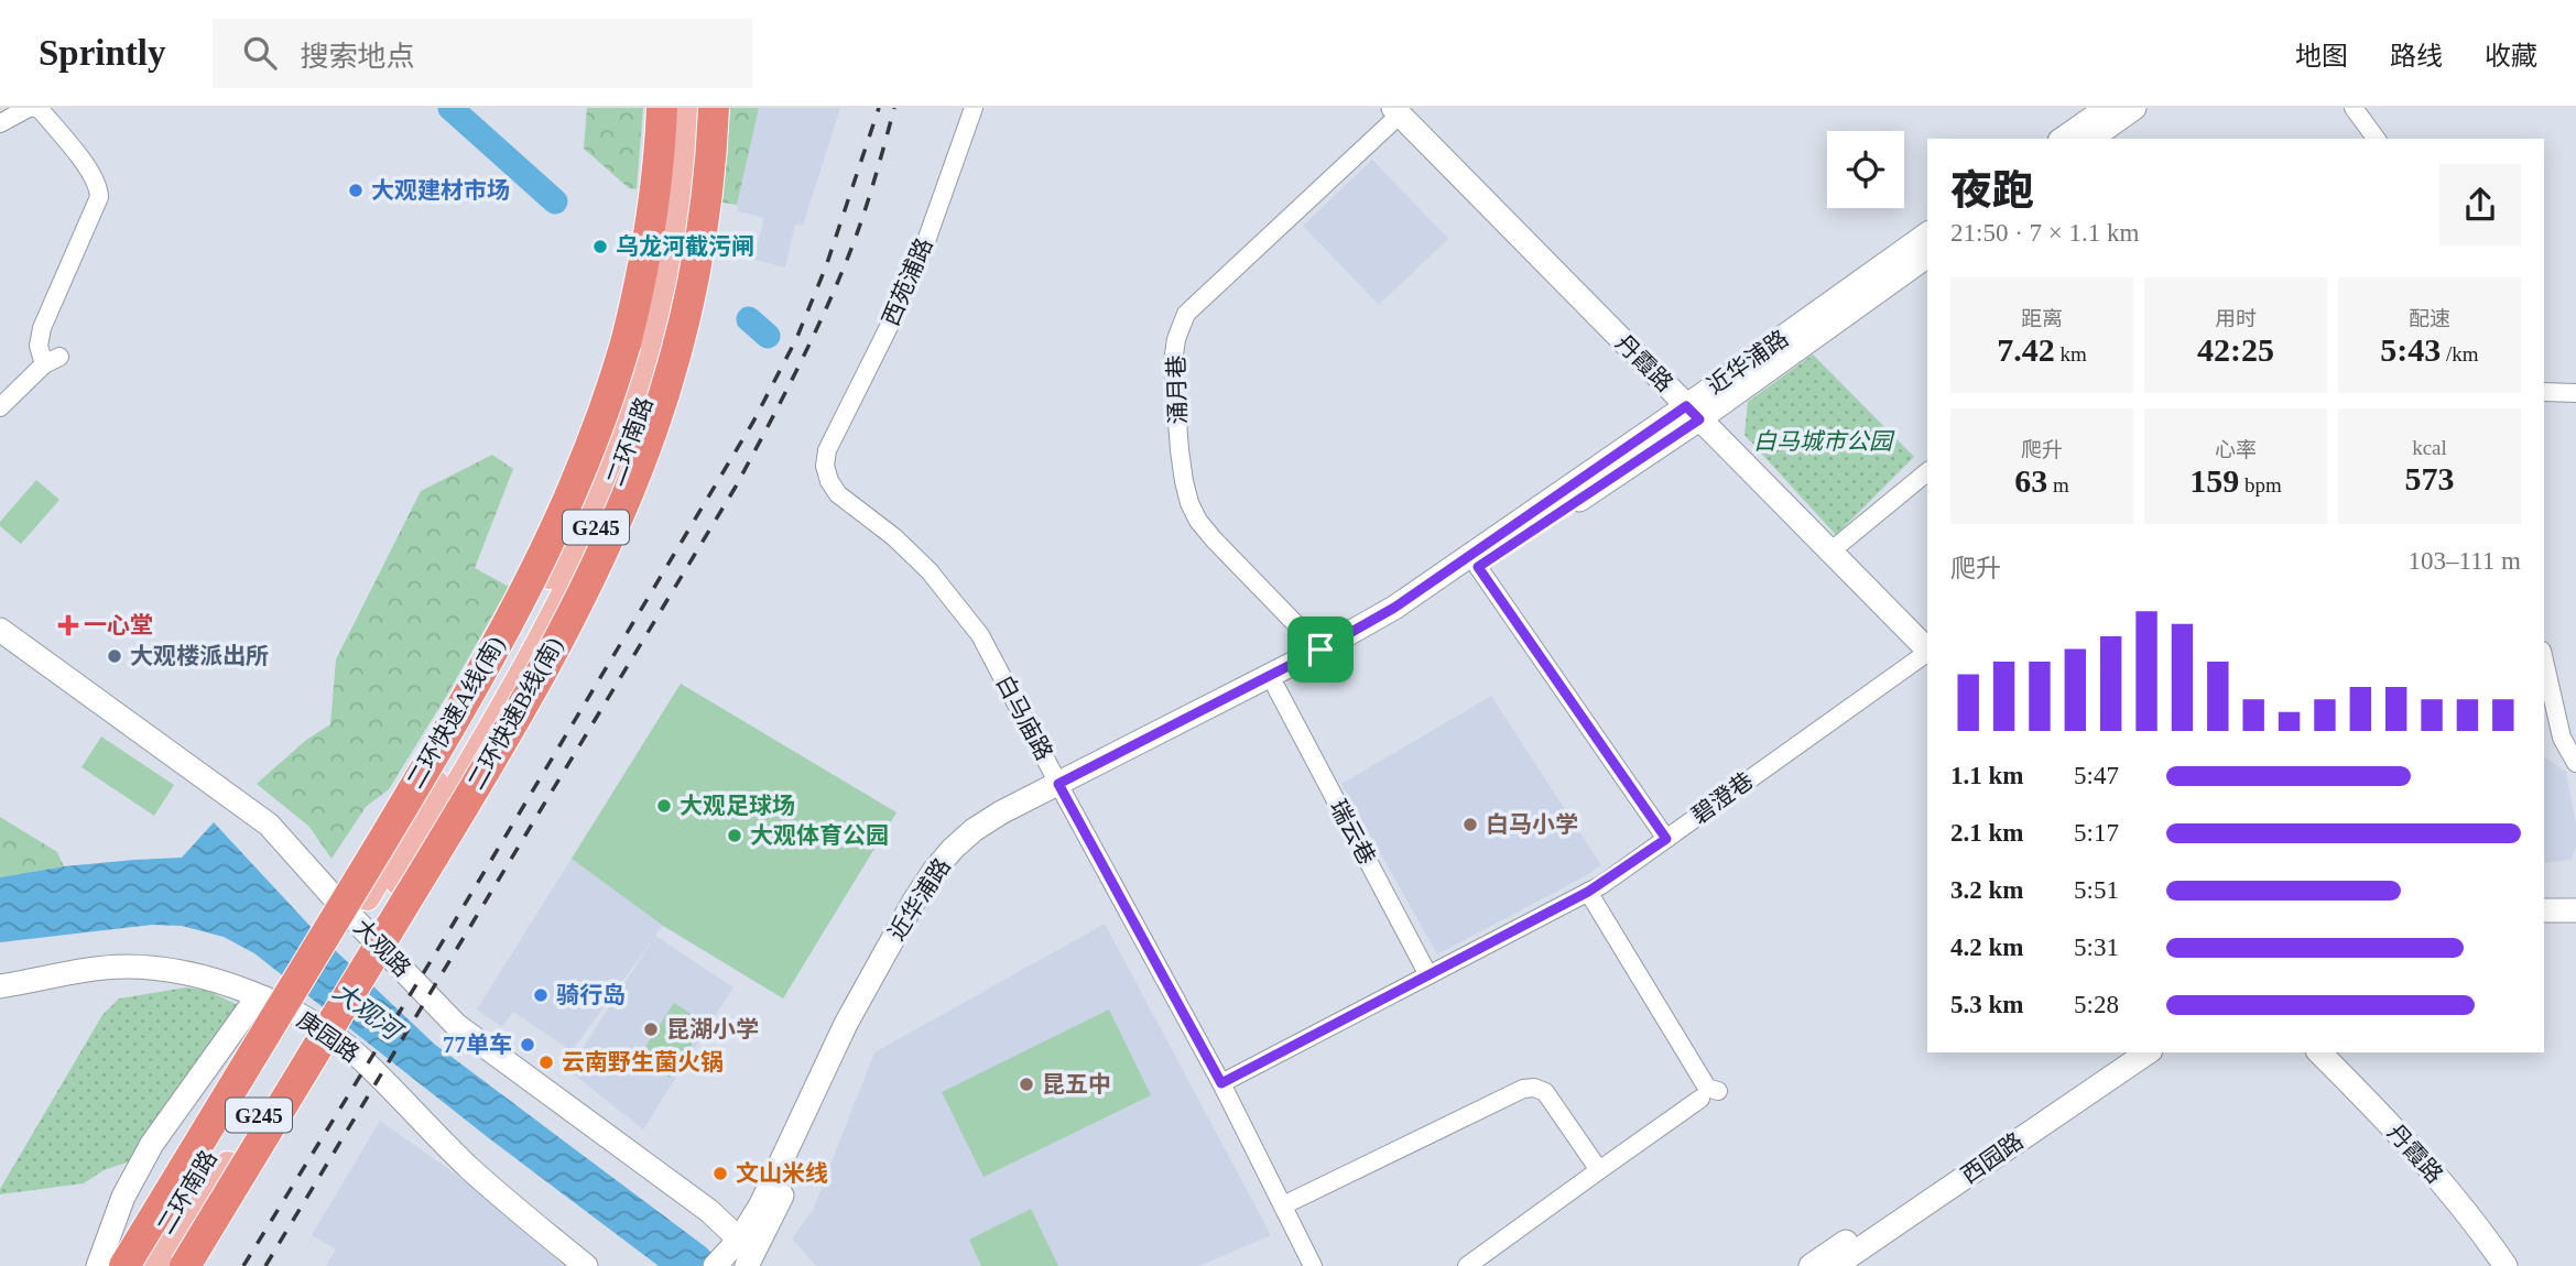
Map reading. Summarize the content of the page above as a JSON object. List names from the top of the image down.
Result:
{
  "streets": {
    "highway": ["二环快速A线(南)", "二环快速B线(南)"],
    "main road": ["二环南路", "G245"],
    "street": [
      "西苑浦路",
      "近华浦路",
      "丹霞路",
      "涌月巷",
      "白马庙路",
      "碧澄巷",
      "瑞云巷",
      "大观路",
      "庚园路",
      "西园路"
    ]
  },
  "crossings": [
    ["西苑浦路", "白马庙路"],
    ["近华浦路", "丹霞路"],
    ["近华浦路", "涌月巷"],
    ["近华浦路", "白马庙路"],
    ["近华浦路", "瑞云巷"],
    ["近华浦路", "大观路"],
    ["丹霞路", "涌月巷"],
    ["白马庙路", "碧澄巷"],
    ["碧澄巷", "瑞云巷"]
  ],
  "water": ["大观河"],
  "parks": ["白马城市公园"],
  "places": {
    "other": [
      "大观建材市场",
      "乌龙河截污闸",
      "大观楼派出所",
      "大观足球场",
      "白马小学",
      "大观体育公园",
      "骑行岛",
      "昆湖小学",
      "77单车",
      "云南野生菌火锅",
      "昆五中",
      "文山米线"
    ],
    "health": ["一心堂"]
  },
  "page": {
    "header": "Sprintly",
    "search": "搜索地点",
    "nav": ["地图", "路线", "收藏"],
    "heading": ["夜跑", "21:50 · 7 × 1.1 km"],
    "stats": [
      ["距离", "7.42 km"],
      ["用时", "42:25"],
      ["配速", "5:43 /km"],
      ["爬升", "63 m"],
      ["心率", "159 bpm"],
      ["kcal", "573"]
    ],
    "chart": ["爬升", "103–111 m"],
    "list": [
      {
        "name": "1.1 km",
        "note": "5:47"
      },
      {
        "name": "2.1 km",
        "note": "5:17"
      },
      {
        "name": "3.2 km",
        "note": "5:51"
      },
      {
        "name": "4.2 km",
        "note": "5:31"
      },
      {
        "name": "5.3 km",
        "note": "5:28"
      }
    ]
  }
}
